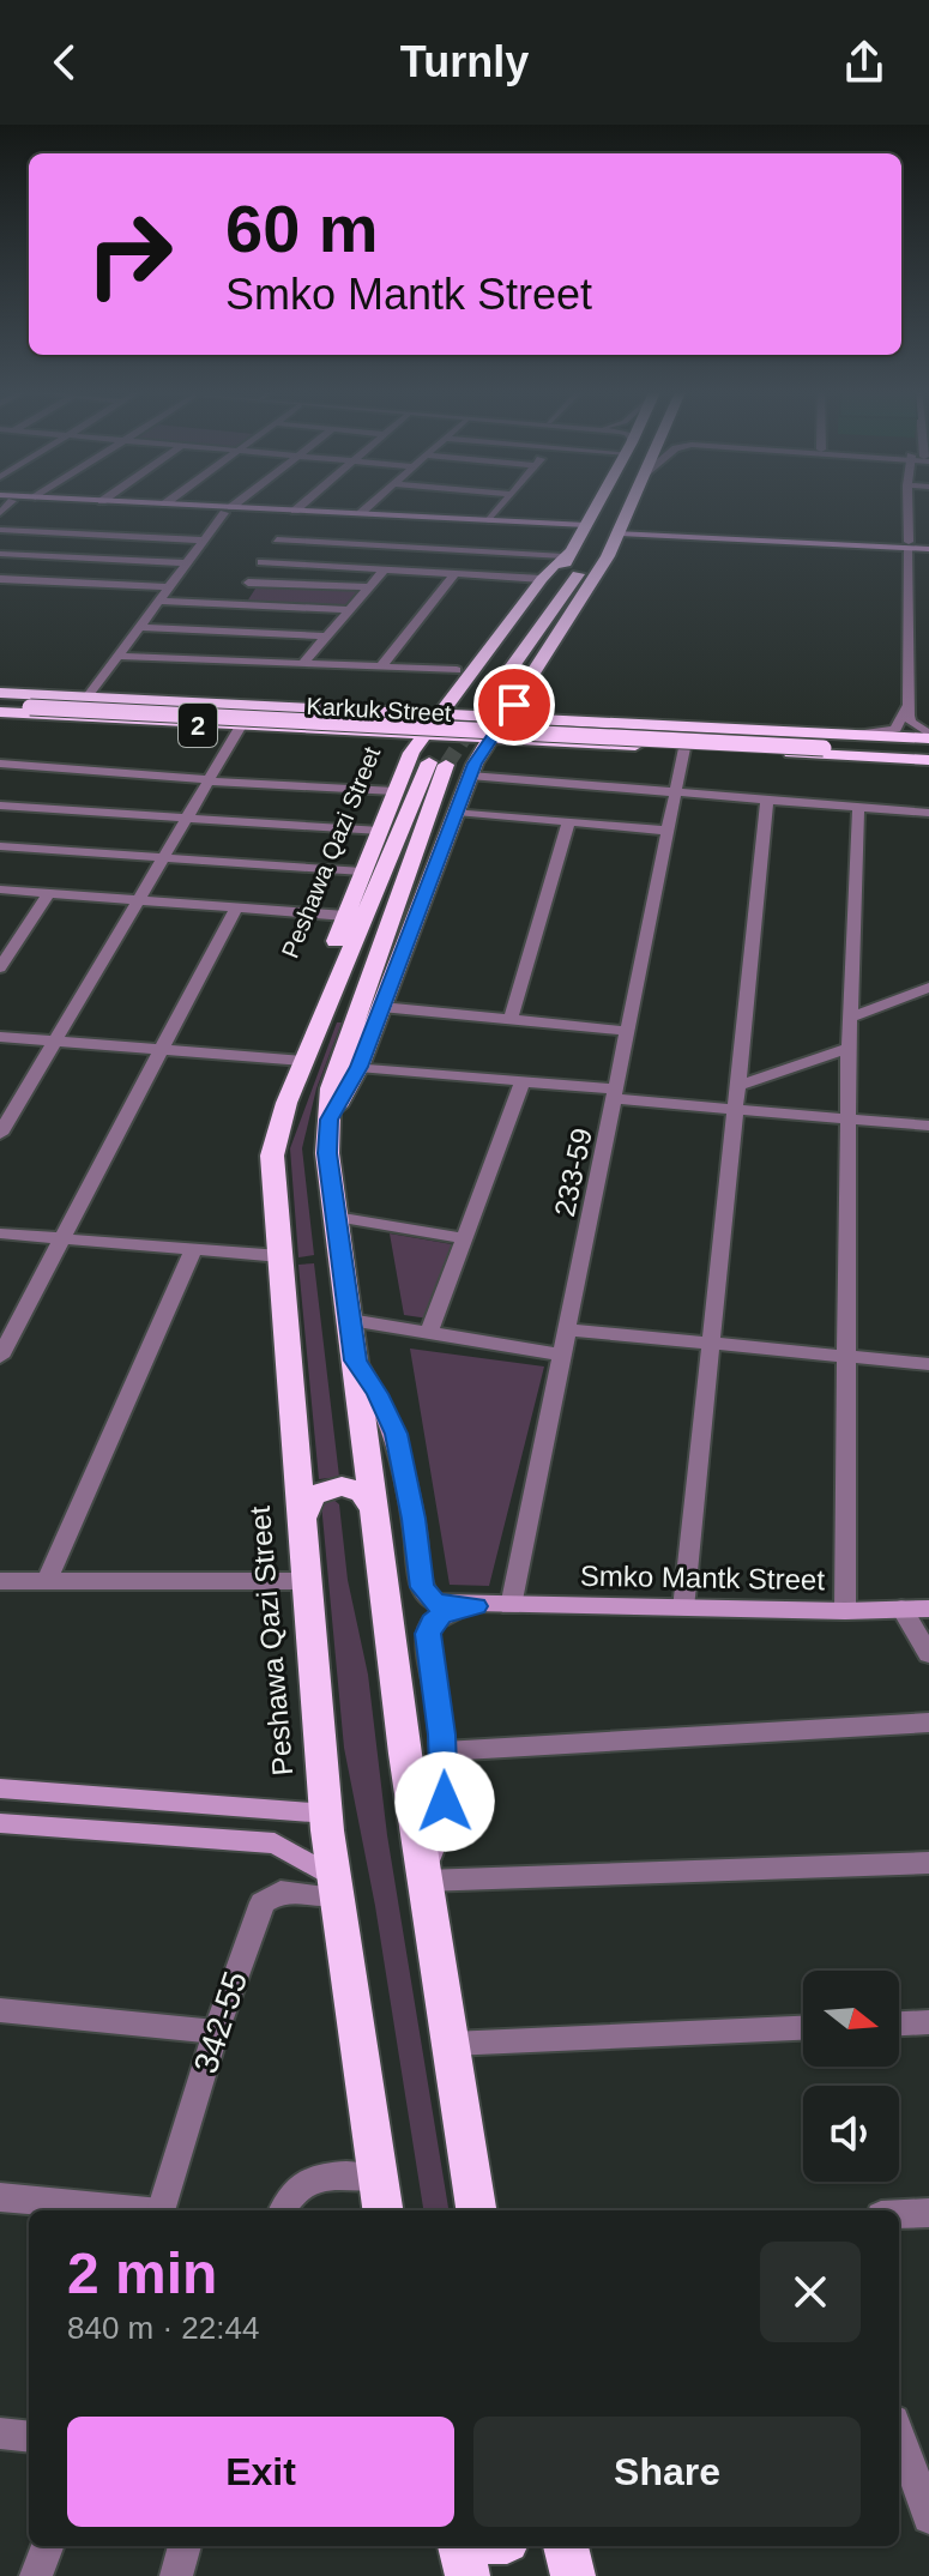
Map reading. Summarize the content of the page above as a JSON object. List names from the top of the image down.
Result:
{
  "streets": {
    "highway": ["Karkuk Street", "2", "Peshawa Qazi Street"],
    "main road": ["Smko Mantk Street"],
    "street": ["233-59", "342-55"]
  },
  "crossings": [
    ["Karkuk Street", "2"],
    ["Karkuk Street", "Peshawa Qazi Street"],
    ["Karkuk Street", "233-59"],
    ["2", "Peshawa Qazi Street"],
    ["Peshawa Qazi Street", "Smko Mantk Street"],
    ["Peshawa Qazi Street", "342-55"],
    ["233-59", "Smko Mantk Street"]
  ],
  "north": "right",
  "page": {
    "header": "Turnly",
    "turn": ["60 m", "Smko Mantk Street"],
    "heading": ["2 min", "840 m · 22:44"],
    "buttons": ["Exit", "Share"]
  }
}
